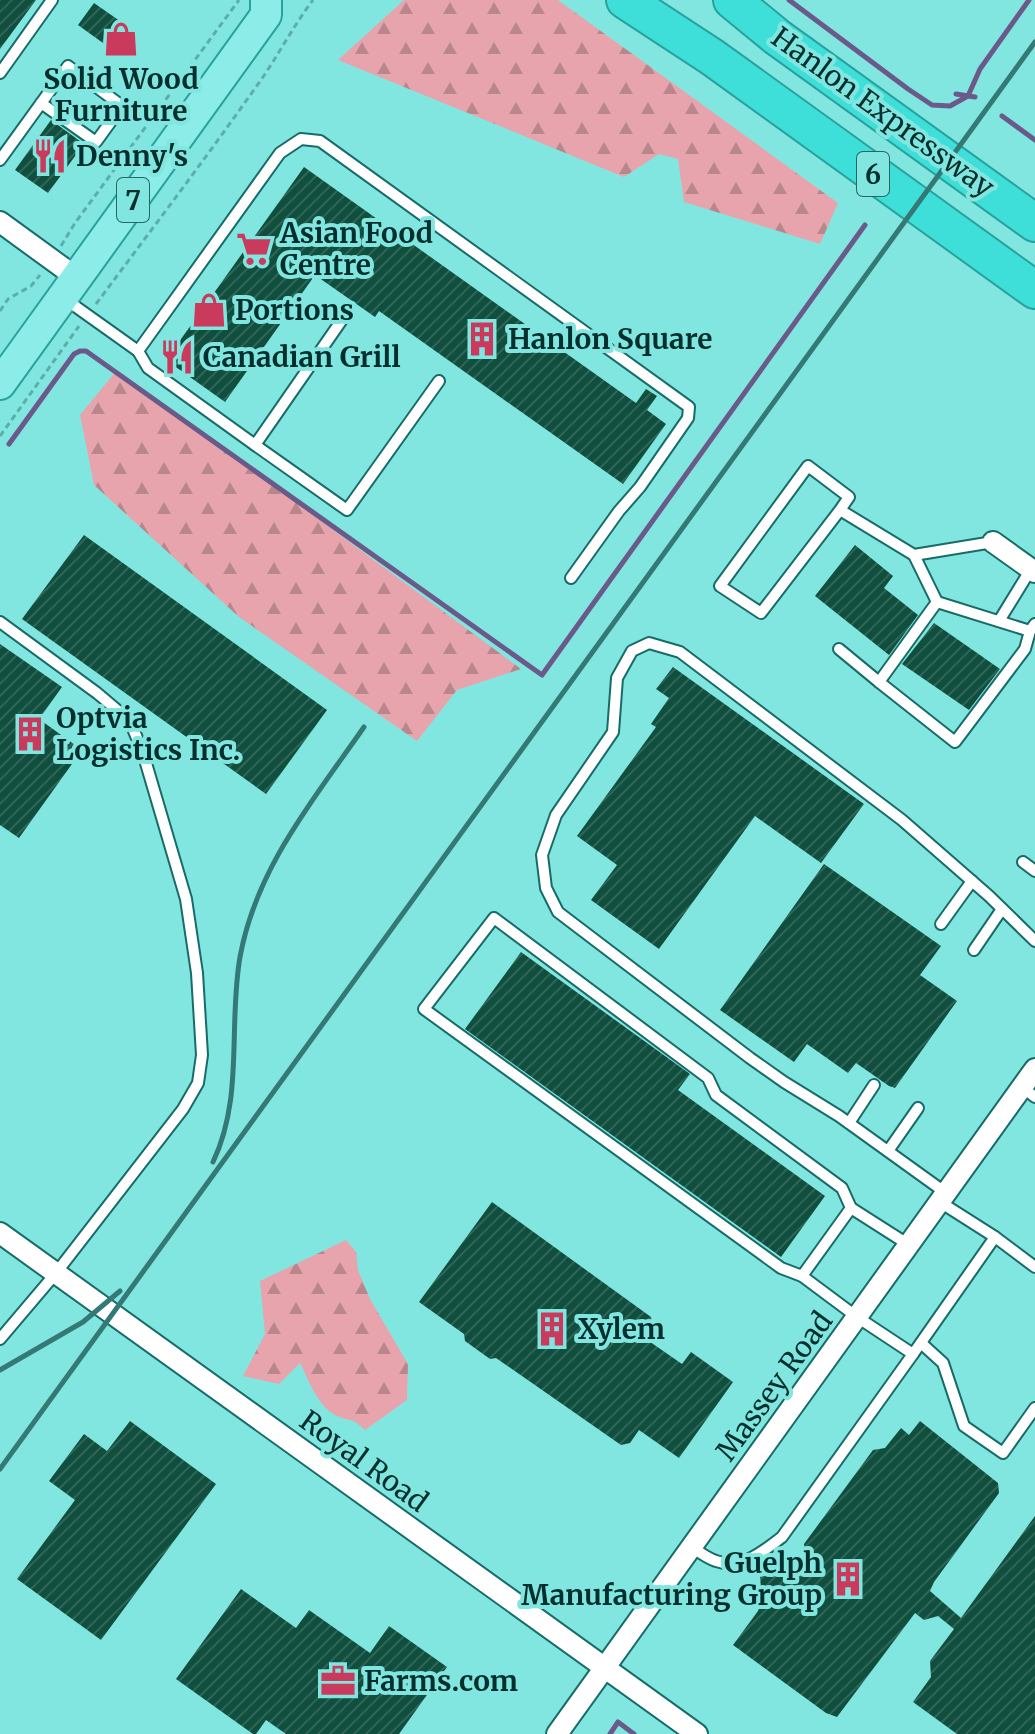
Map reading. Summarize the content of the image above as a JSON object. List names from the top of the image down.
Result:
{
  "streets": {
    "highway": ["Hanlon Expressway", "6"],
    "main road": ["7"],
    "street": ["Massey Road", "Royal Road"]
  },
  "crossings": [
    ["Massey Road", "Royal Road"]
  ],
  "places": {
    "shop": ["Solid Wood Furniture", "Portions"],
    "restaurant": ["Denny's", "Canadian Grill"],
    "supermarket": ["Asian Food Centre"],
    "building": [
      "Hanlon Square",
      "Optvia Logistics Inc.",
      "Xylem",
      "Guelph Manufacturing Group"
    ],
    "office": ["Farms.com"]
  }
}
